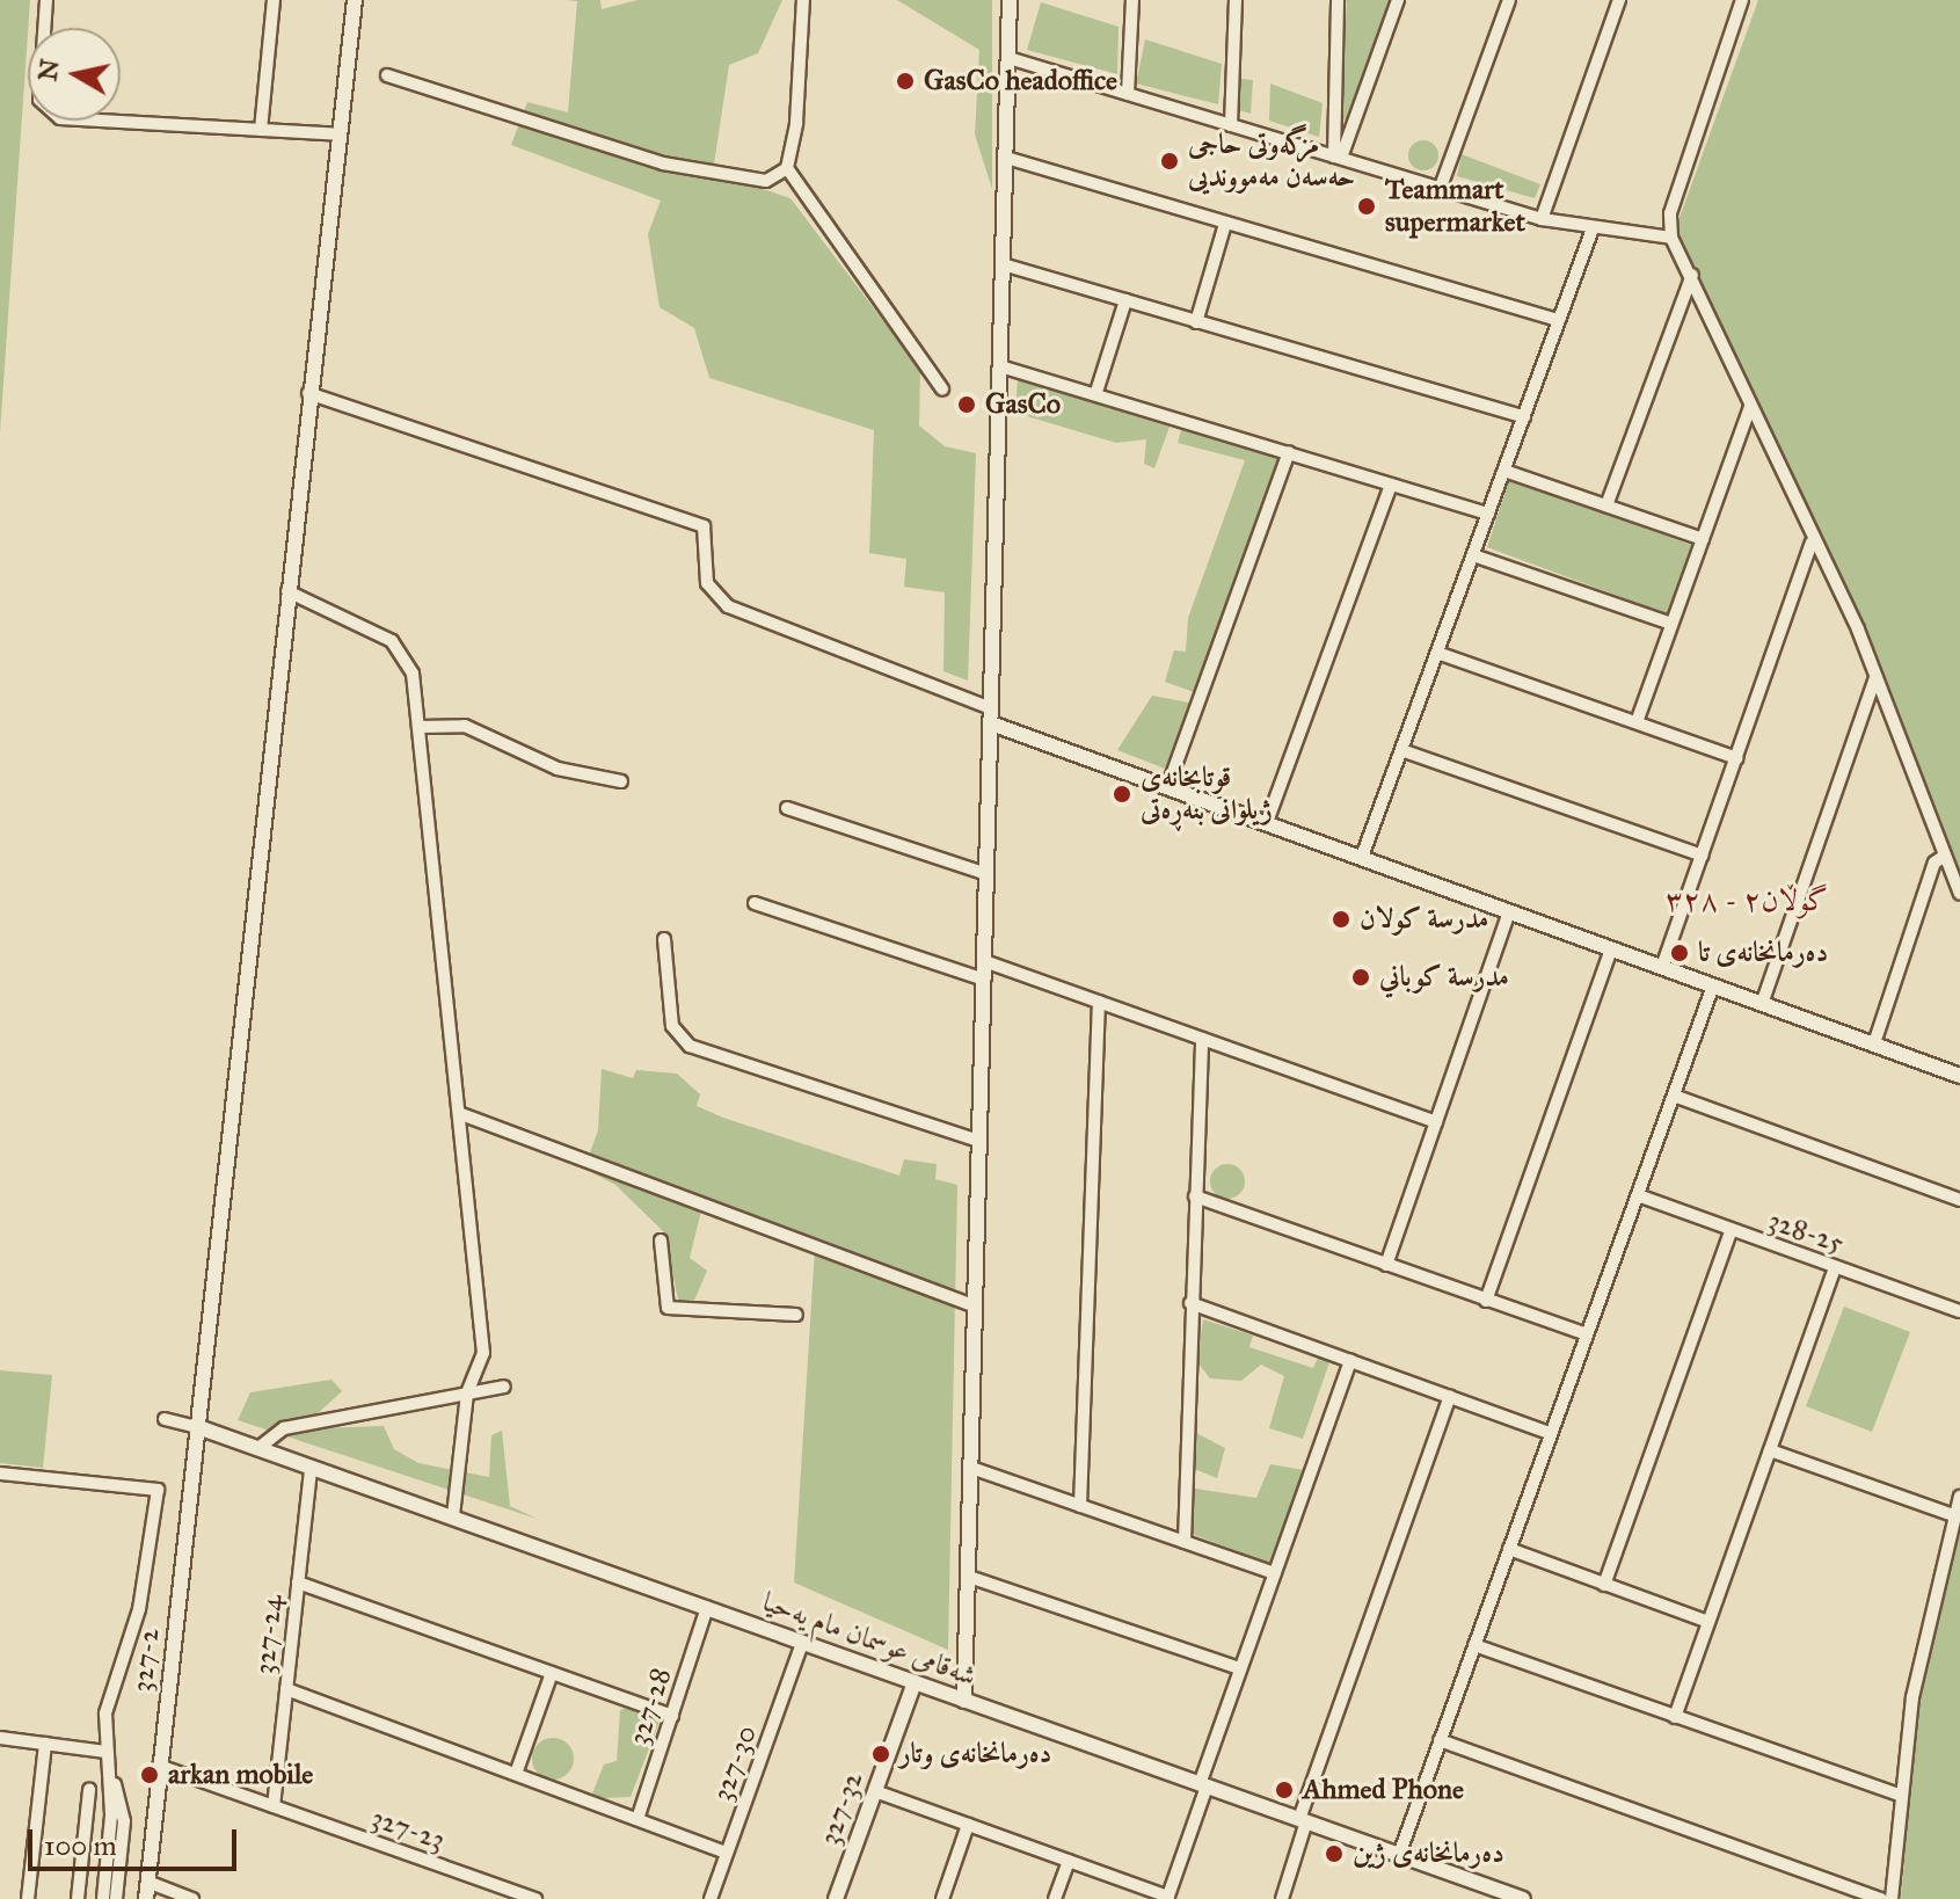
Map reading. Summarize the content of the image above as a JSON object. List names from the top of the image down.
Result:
{
  "streets": {
    "street": [
      "328-25",
      "327-24",
      "شەقامی عوسمان مام یەحیا",
      "327-2",
      "327-28",
      "327-30",
      "327-32",
      "327-23"
    ]
  },
  "crossings": [
    ["327-24", "شەقامی عوسمان مام یەحیا"],
    ["327-24", "327-23"],
    ["شەقامی عوسمان مام یەحیا", "327-2"],
    ["شەقامی عوسمان مام یەحیا", "327-28"],
    ["شەقامی عوسمان مام یەحیا", "327-30"],
    ["شەقامی عوسمان مام یەحیا", "327-32"],
    ["327-2", "327-23"]
  ],
  "districts": ["گوڵان٢ - ٣٢٨"],
  "places": [
    "GasCo headoffice",
    "مزگەوتی حاجی حەسەن مەمووندیی",
    "Teammart supermarket",
    "GasCo",
    "قوتابخانەی ژیلوانی بنەڕەتی",
    "مدرسة كولان",
    "دەرمانخانەی تا",
    "مدرسة كوباني",
    "دەرمانخانەی وتار",
    "arkan mobile",
    "Ahmed Phone",
    "دەرمانخانەی ژین"
  ],
  "scale_bar": "100 m",
  "north": "left"
}
